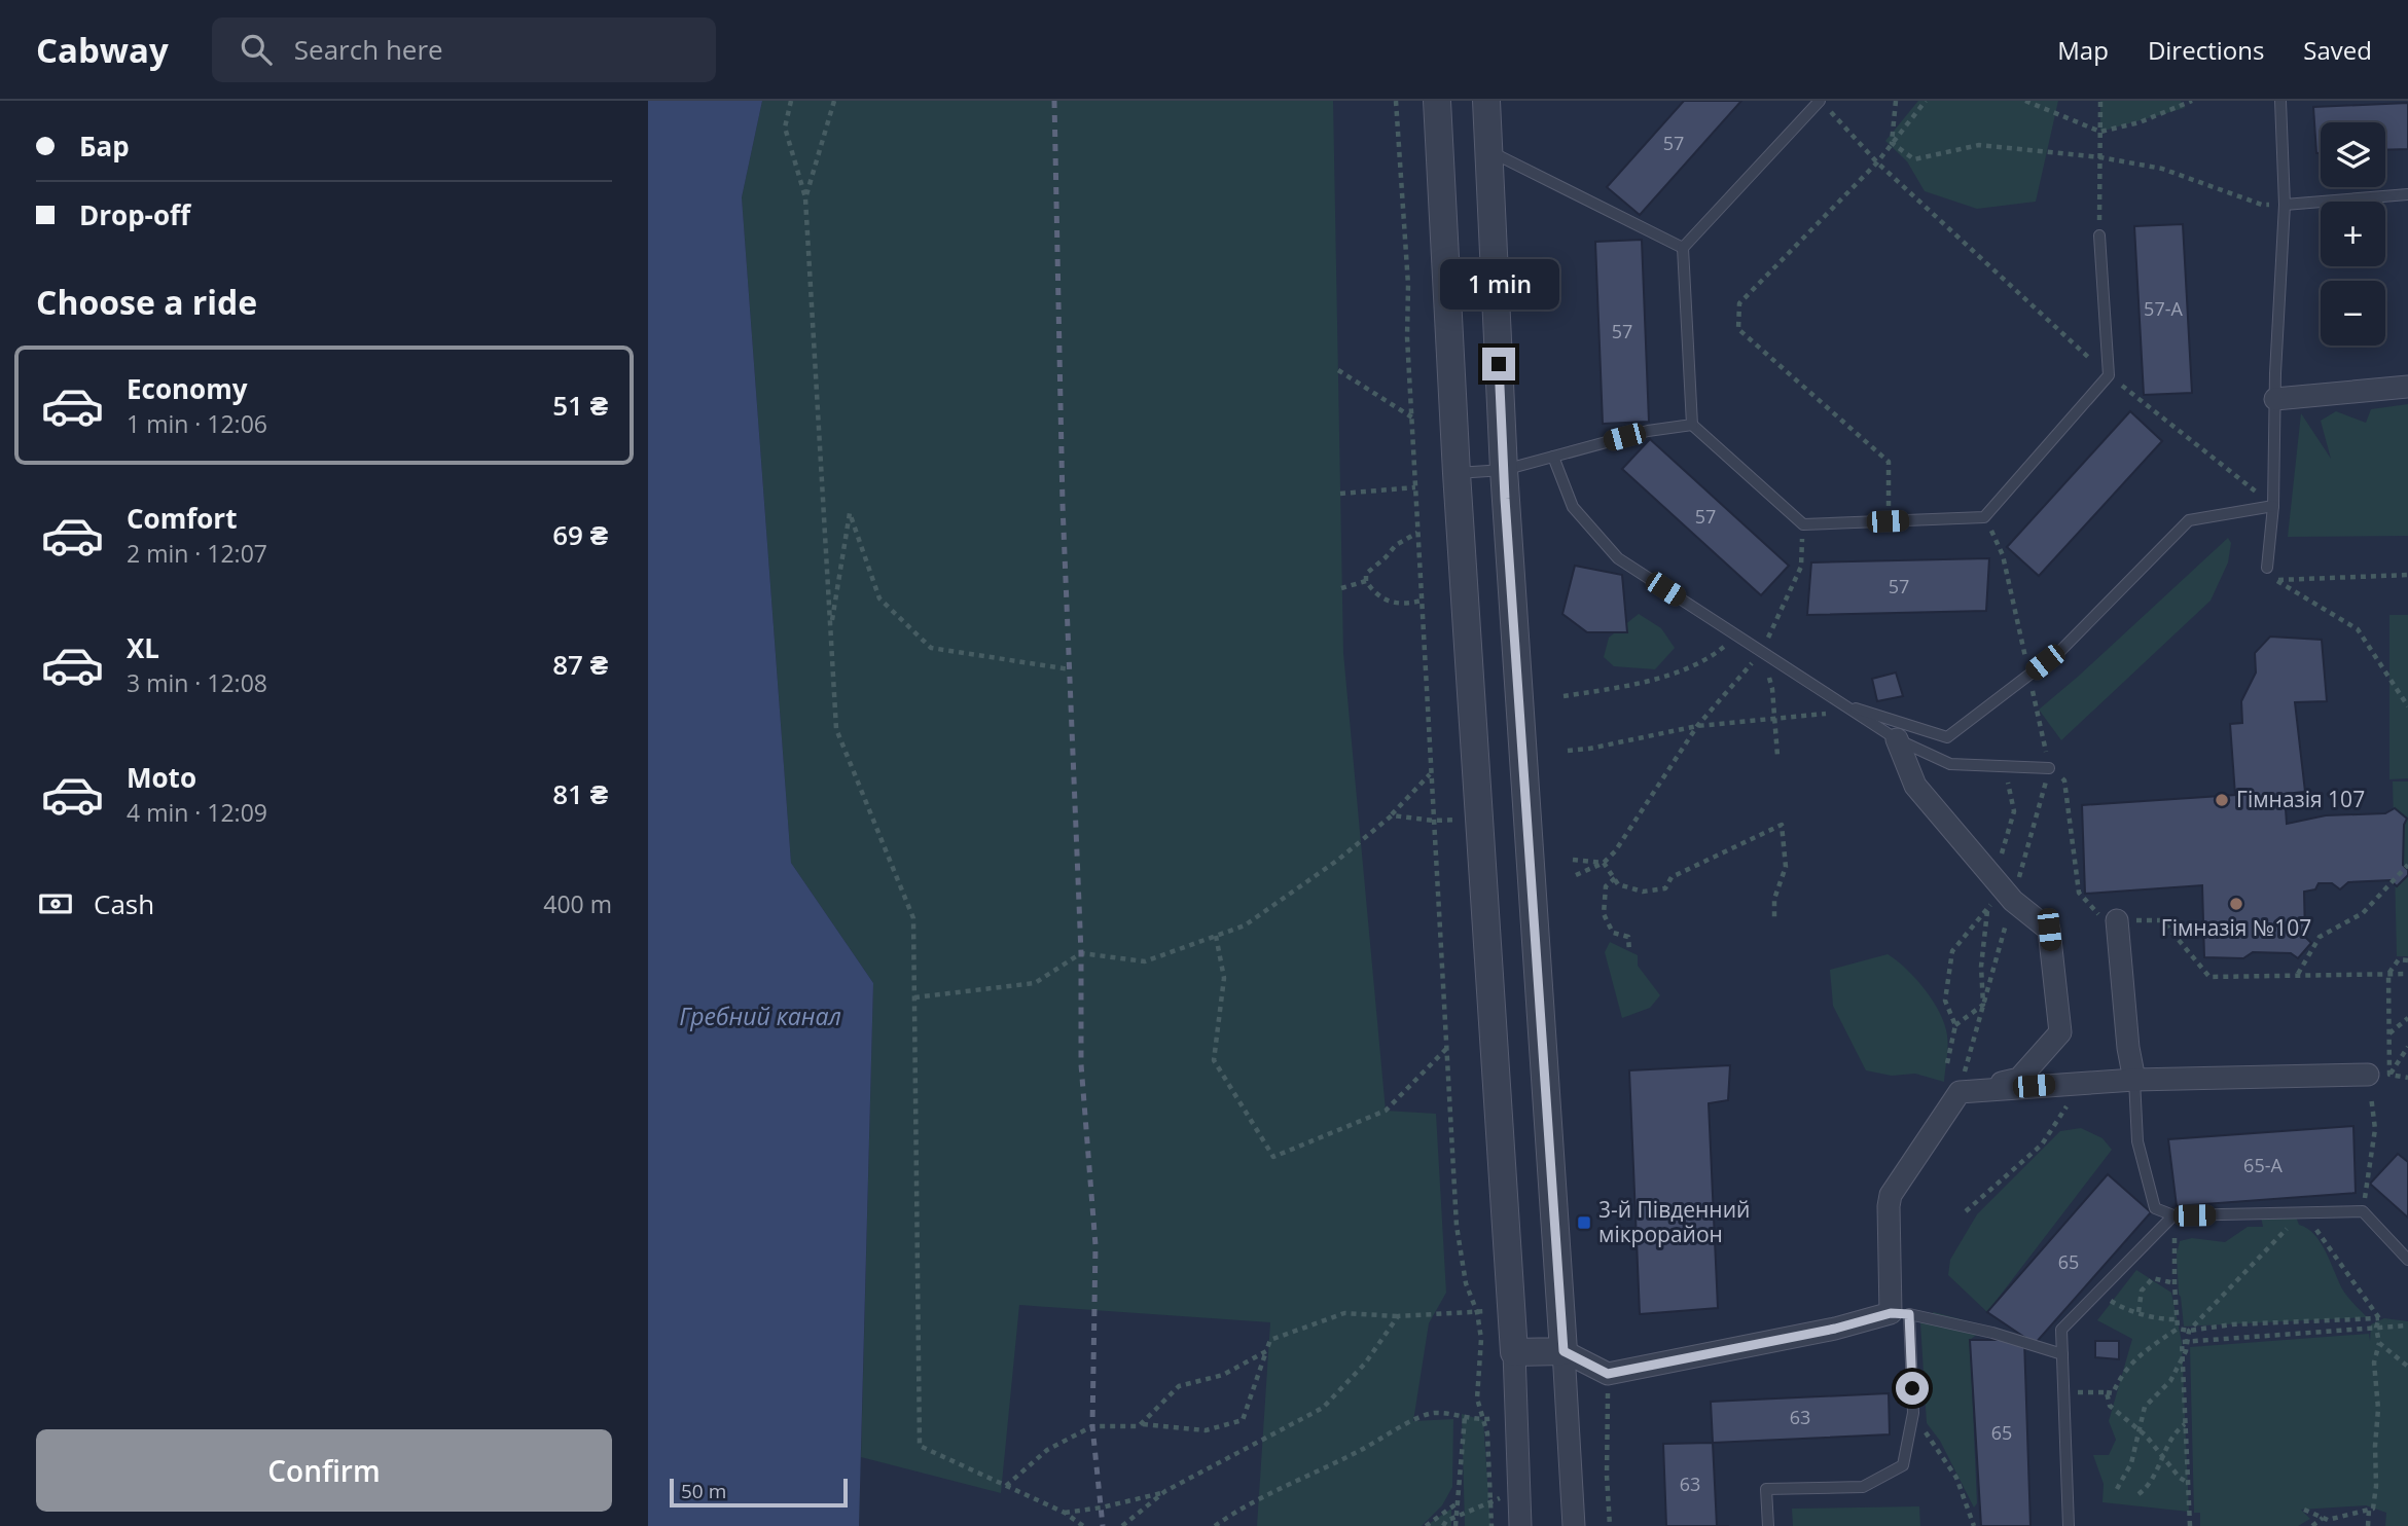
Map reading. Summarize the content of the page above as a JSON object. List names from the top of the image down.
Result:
{
  "water": ["Гребний канал"],
  "places": {
    "other": ["Гімназія 107", "Гімназія №107"],
    "transit": ["3-й Південний мікрорайон"]
  },
  "house_numbers": [
    "57",
    "57-А",
    "57",
    "57",
    "57",
    "65-А",
    "65",
    "63",
    "65",
    "63"
  ],
  "scale_bar": "50 m",
  "page": {
    "header": "Cabway",
    "search": "Search here",
    "nav": ["Map", "Directions", "Saved"],
    "banner": ["Бар", "Drop-off"],
    "map_buttons": ["+", "−"],
    "heading": "Choose a ride",
    "bubble": "1 min",
    "list": [
      {
        "name": "Economy",
        "note": "1 min · 12:06",
        "value": "51 ₴"
      },
      {
        "name": "Comfort",
        "note": "2 min · 12:07",
        "value": "69 ₴"
      },
      {
        "name": "XL",
        "note": "3 min · 12:08",
        "value": "87 ₴"
      },
      {
        "name": "Moto",
        "note": "4 min · 12:09",
        "value": "81 ₴"
      }
    ],
    "pay": ["Cash", "400 m"],
    "buttons": "Confirm",
    "scale": "50 m"
  }
}
